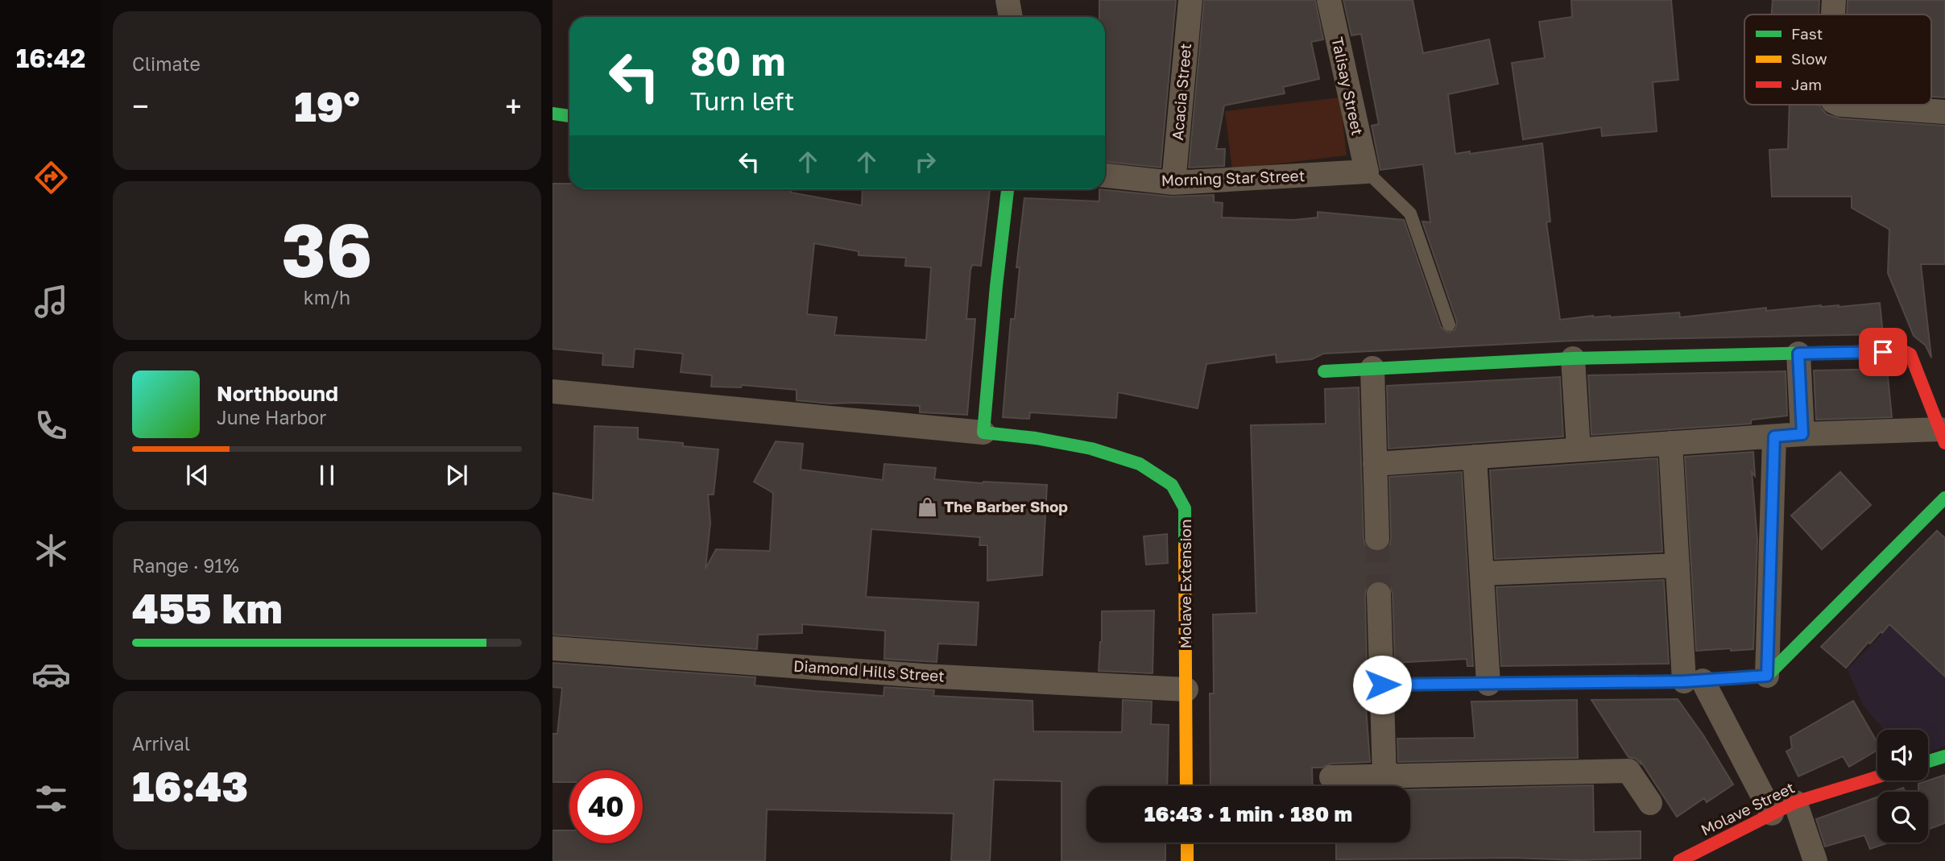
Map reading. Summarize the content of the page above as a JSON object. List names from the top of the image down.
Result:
{
  "streets": {
    "street": [
      "Talisay Street",
      "Acacia Street",
      "Morning Star Street",
      "Molave Extension",
      "Diamond Hills Street",
      "Molave Street"
    ]
  },
  "crossings": [
    ["Talisay Street", "Morning Star Street"],
    ["Acacia Street", "Morning Star Street"],
    ["Molave Extension", "Diamond Hills Street"]
  ],
  "places": {
    "shop": ["The Barber Shop"]
  },
  "legend": ["Fast", "Slow", "Jam"],
  "page": {
    "tabs": "16:42",
    "tile": [
      "Climate",
      ["36", "km/h"],
      ["Range · 91%", "455 km"],
      ["Arrival", "16:43"]
    ],
    "turn": ["80 m", "Turn left"],
    "heat": ["−", "19°", "+"],
    "song": ["Northbound", "June Harbor"],
    "limit": "40",
    "trip": "16:43 · 1 min · 180 m"
  }
}
